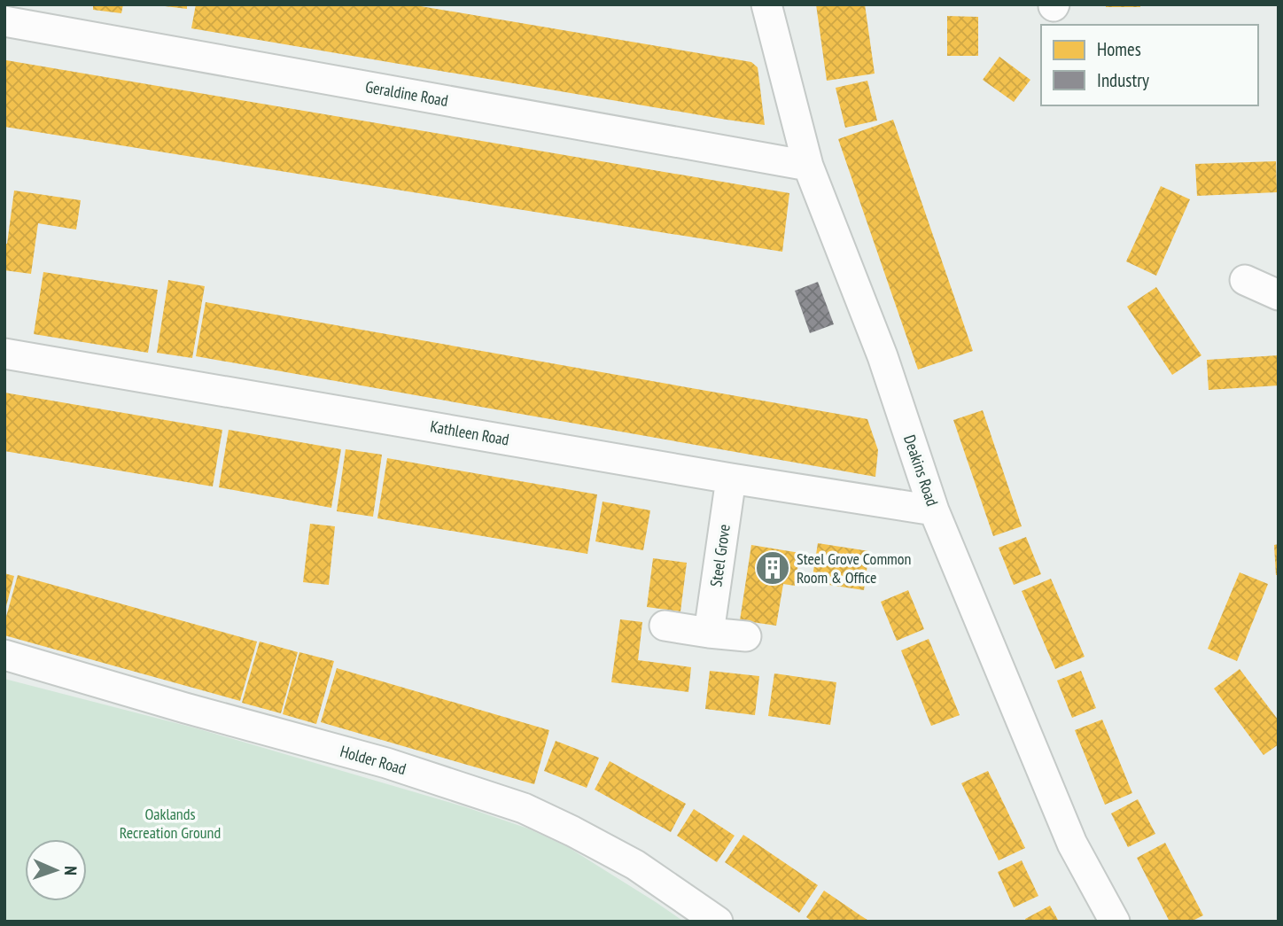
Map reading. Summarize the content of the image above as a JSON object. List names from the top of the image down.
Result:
{
  "streets": {
    "street": [
      "Geraldine Road",
      "Kathleen Road",
      "Deakins Road",
      "Steel Grove",
      "Holder Road"
    ]
  },
  "crossings": [
    ["Geraldine Road", "Deakins Road"],
    ["Kathleen Road", "Deakins Road"],
    ["Kathleen Road", "Steel Grove"]
  ],
  "parks": ["Oaklands Recreation Ground"],
  "places": {
    "building": ["Steel Grove Common Room & Office"]
  },
  "legend": ["Homes", "Industry"],
  "north": "right"
}
